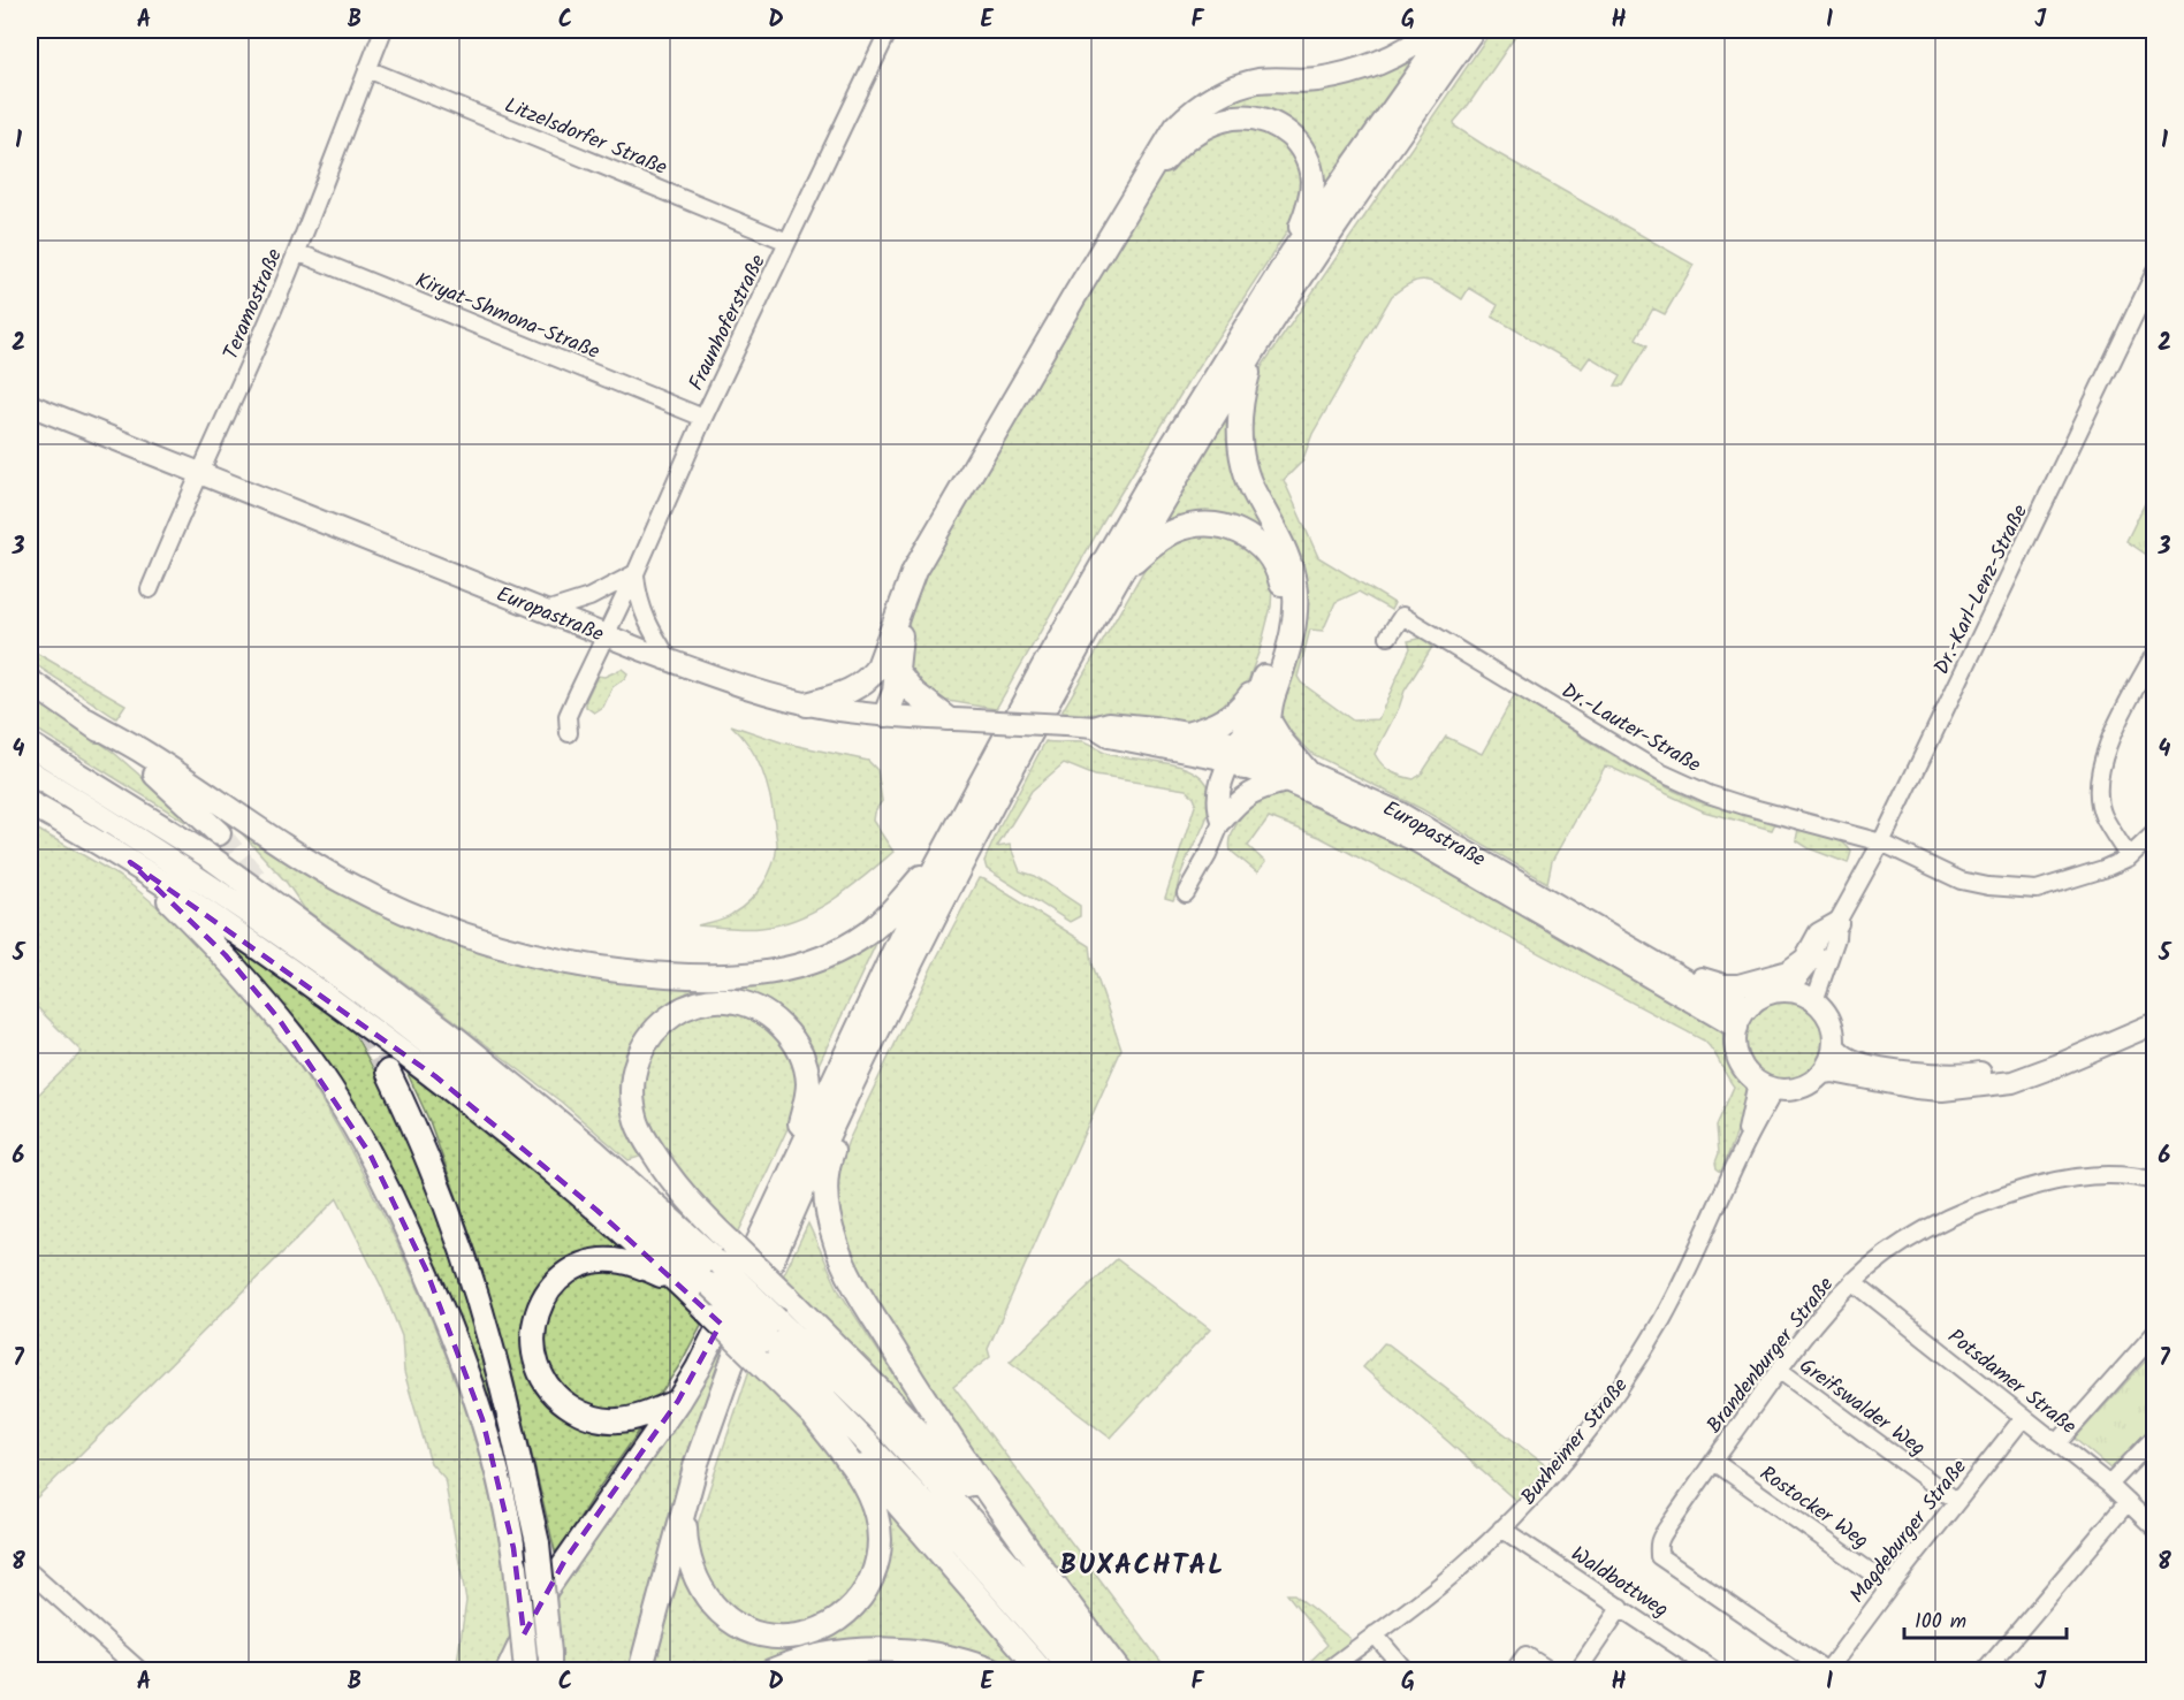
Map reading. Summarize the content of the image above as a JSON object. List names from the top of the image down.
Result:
{
  "streets": {
    "main road": ["Europastraße"],
    "street": [
      "Litzelsdorfer Straße",
      "Teramostraße",
      "Kiryat-Shmona-Straße",
      "Fraunhoferstraße",
      "Dr.-Karl-Lenz-Straße",
      "Dr.-Lauter-Straße",
      "Brandenburger Straße",
      "Potsdamer Straße",
      "Greifswalder Weg",
      "Buxheimer Straße",
      "Rostocker Weg",
      "Magdeburger Straße",
      "Waldbottweg"
    ]
  },
  "crossings": [
    ["Litzelsdorfer Straße", "Teramostraße"],
    ["Litzelsdorfer Straße", "Fraunhoferstraße"],
    ["Teramostraße", "Kiryat-Shmona-Straße"],
    ["Teramostraße", "Europastraße"],
    ["Kiryat-Shmona-Straße", "Fraunhoferstraße"],
    ["Fraunhoferstraße", "Europastraße"],
    ["Dr.-Karl-Lenz-Straße", "Europastraße"],
    ["Dr.-Karl-Lenz-Straße", "Dr.-Lauter-Straße"],
    ["Dr.-Karl-Lenz-Straße", "Buxheimer Straße"],
    ["Europastraße", "Buxheimer Straße"],
    ["Brandenburger Straße", "Potsdamer Straße"],
    ["Brandenburger Straße", "Greifswalder Weg"],
    ["Brandenburger Straße", "Rostocker Weg"],
    ["Brandenburger Straße", "Magdeburger Straße"],
    ["Potsdamer Straße", "Magdeburger Straße"],
    ["Greifswalder Weg", "Magdeburger Straße"],
    ["Buxheimer Straße", "Waldbottweg"],
    ["Rostocker Weg", "Magdeburger Straße"]
  ],
  "districts": ["BUXACHTAL"],
  "scale_bar": "100 m",
  "grid": {
    "columns": [
      "A",
      "B",
      "C",
      "D",
      "E",
      "F",
      "G",
      "H",
      "I",
      "J"
    ],
    "rows": [
      "1",
      "2",
      "3",
      "4",
      "5",
      "6",
      "7",
      "8"
    ]
  }
}
